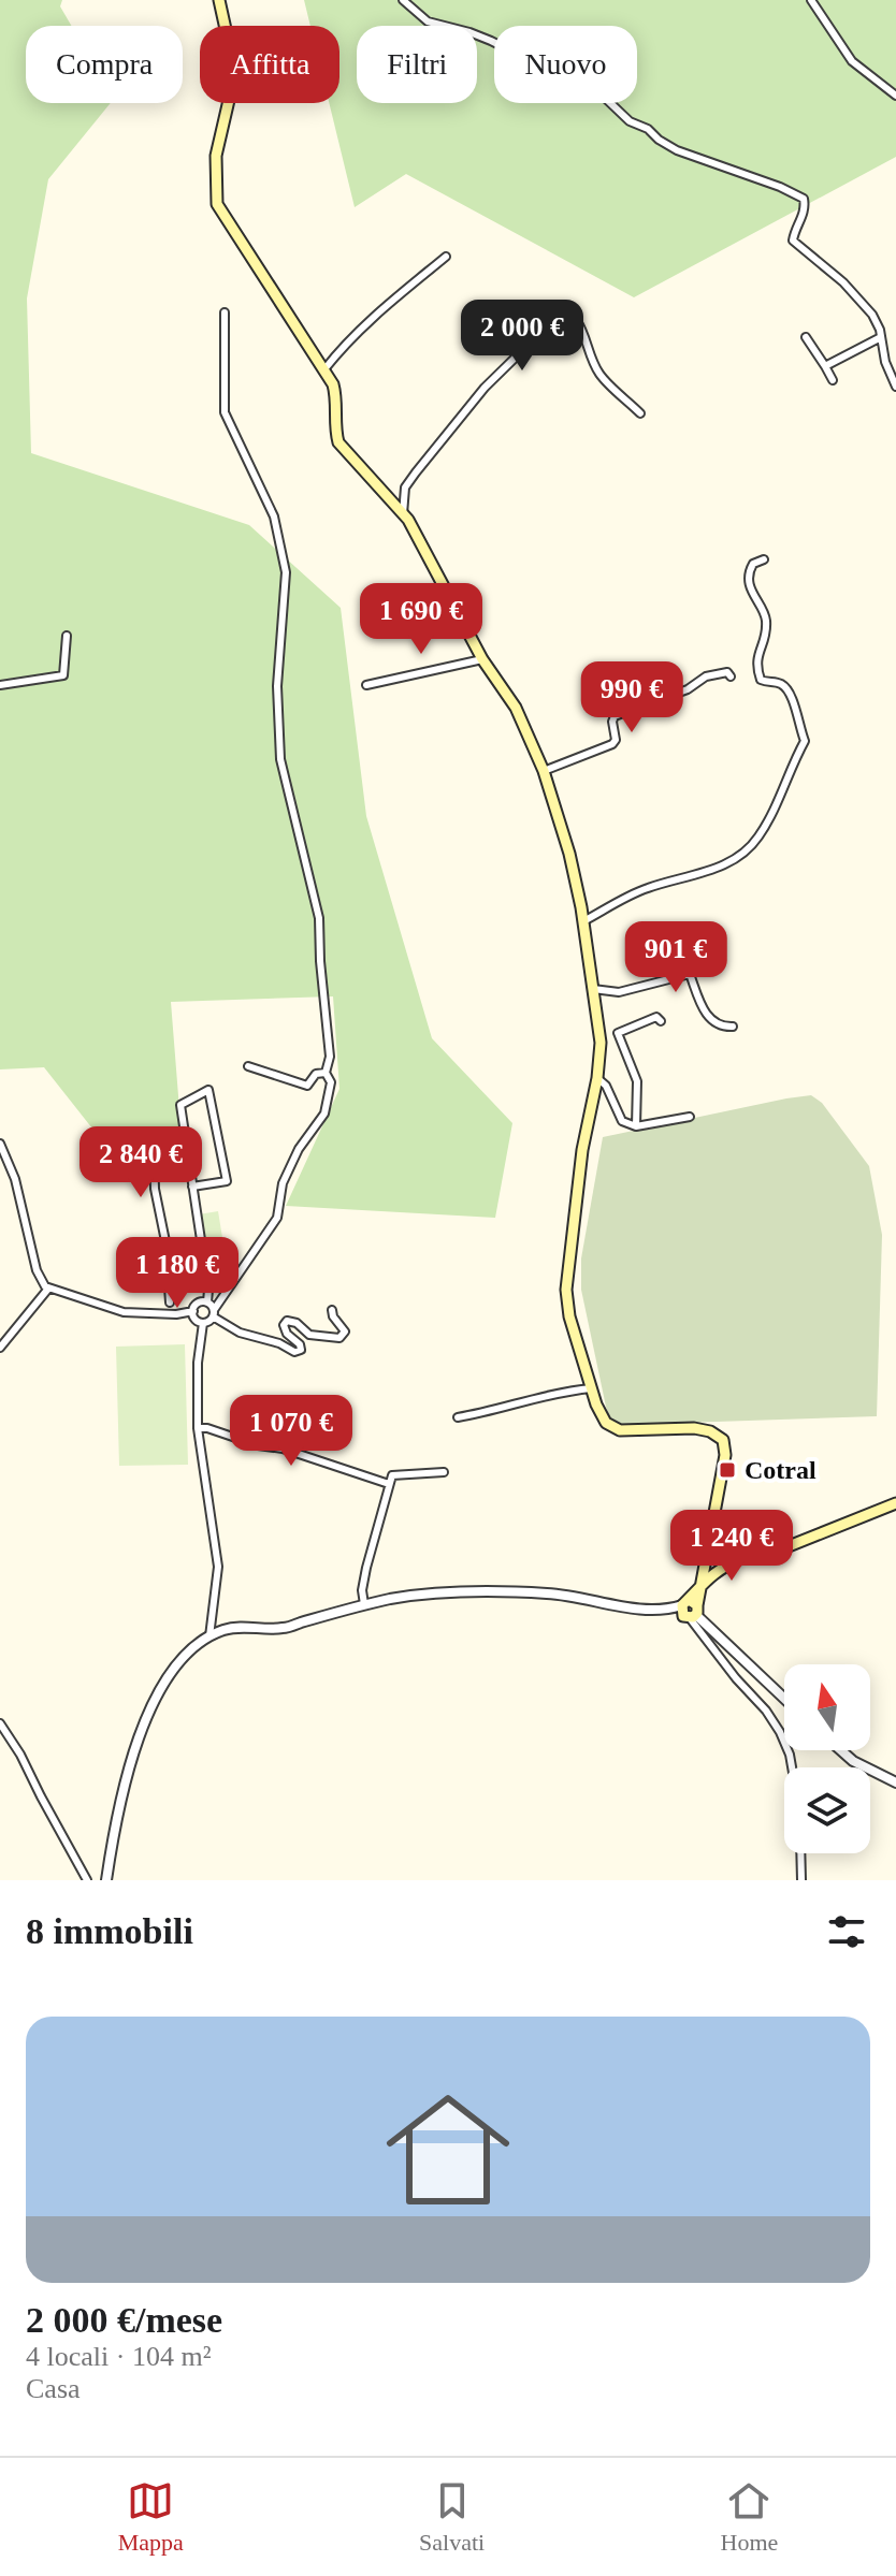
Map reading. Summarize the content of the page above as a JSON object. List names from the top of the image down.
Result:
{
  "places": {
    "transit": ["Cotral"]
  },
  "north": "top",
  "page": {
    "chip": [
      "Compra",
      "Affitta",
      "Filtri",
      "Nuovo"
    ],
    "price": [
      "2 000 €",
      "1 690 €",
      "990 €",
      "901 €",
      "2 840 €",
      "1 180 €",
      "1 070 €",
      "1 240 €"
    ],
    "heading": "8 immobili",
    "list": [
      {
        "name": "2 000 €/mese",
        "note": "4 locali · 104 m² · Casa"
      }
    ],
    "tabs": ["Mappa", "Salvati", "Home"]
  }
}
